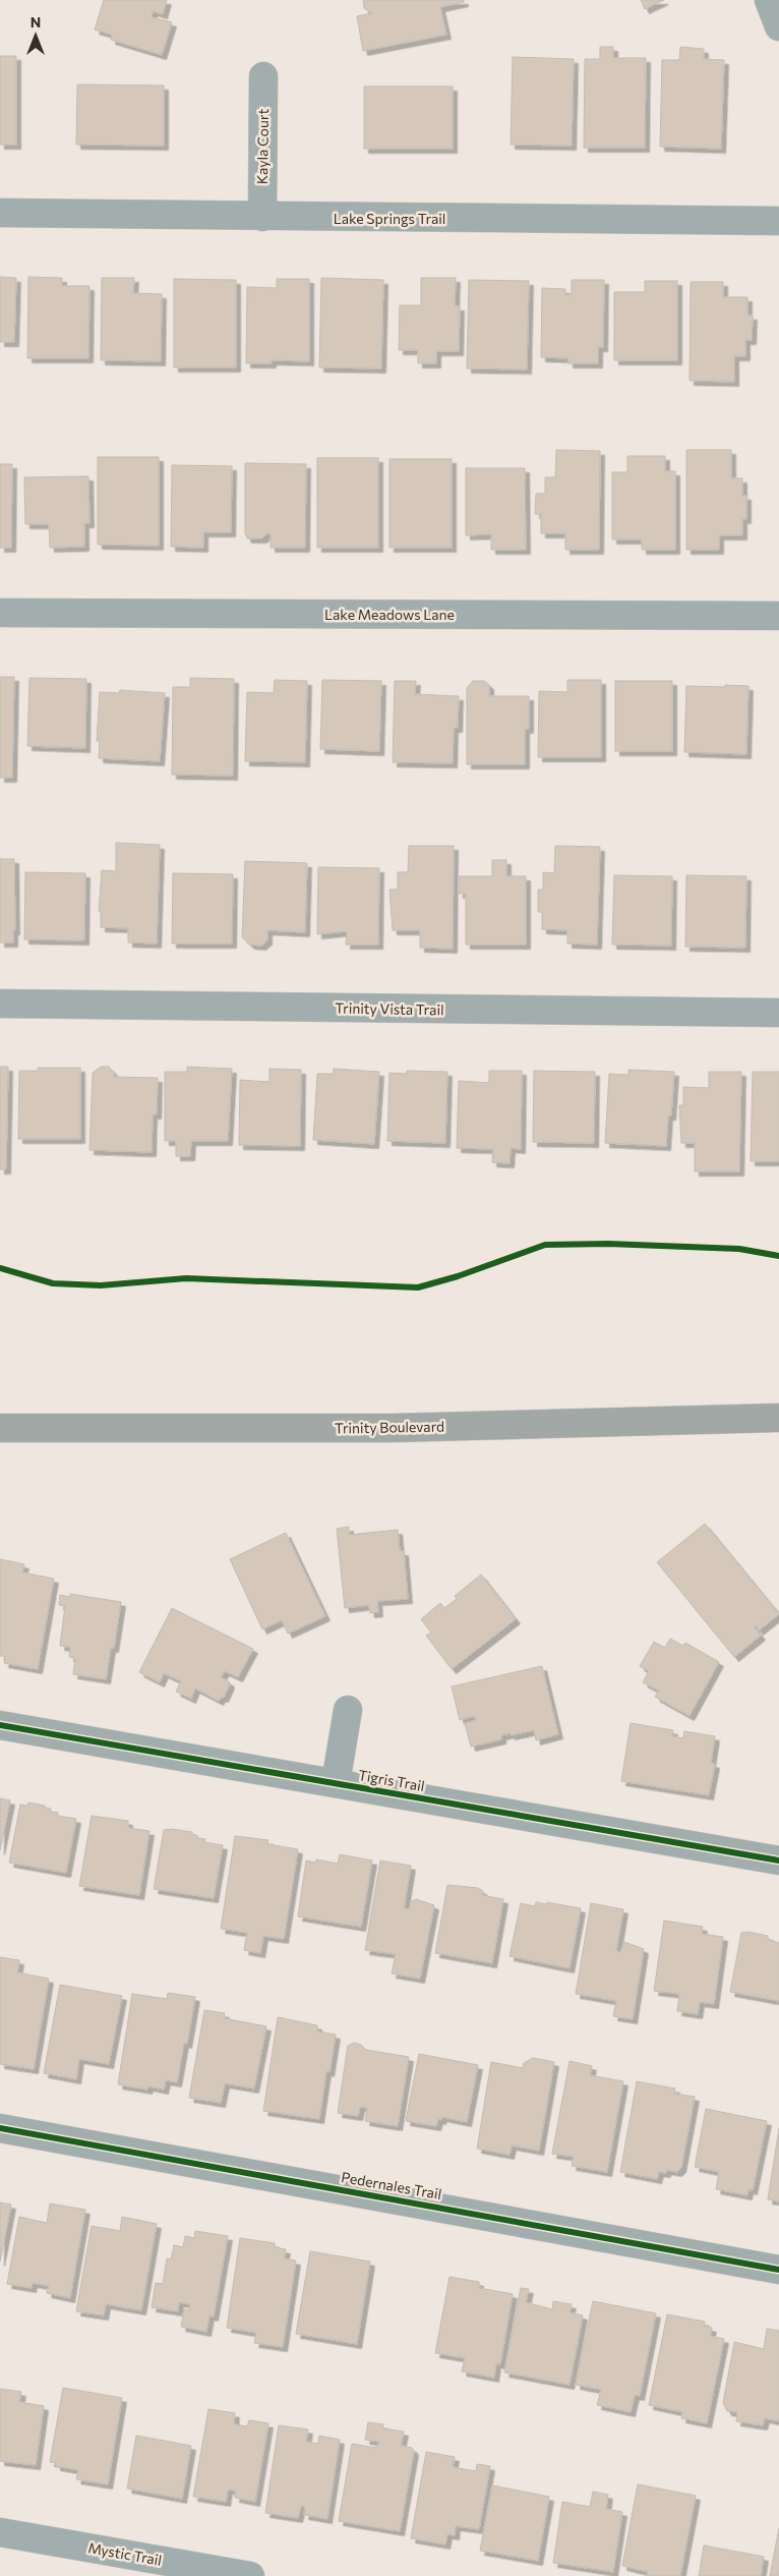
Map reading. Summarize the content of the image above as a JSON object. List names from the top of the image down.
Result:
{
  "streets": {
    "main road": ["Trinity Boulevard"],
    "street": [
      "Kayla Court",
      "Lake Springs Trail",
      "Lake Meadows Lane",
      "Trinity Vista Trail",
      "Tigris Trail",
      "Pedernales Trail",
      "Mystic Trail"
    ]
  },
  "crossings": [
    ["Kayla Court", "Lake Springs Trail"]
  ],
  "north": "top"
}
